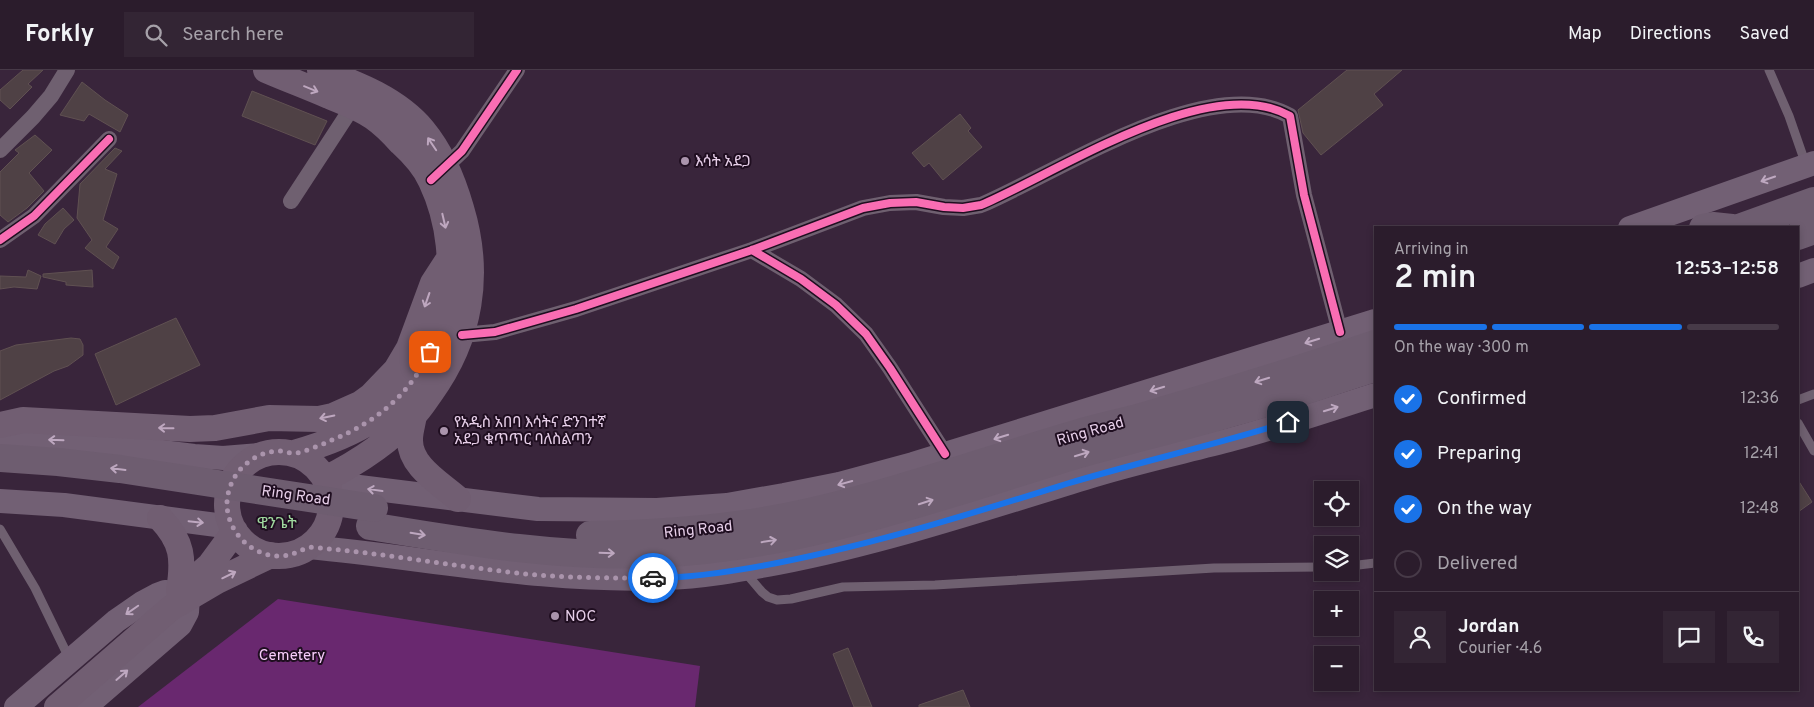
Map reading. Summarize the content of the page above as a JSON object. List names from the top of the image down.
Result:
{
  "streets": {
    "highway": ["Ring Road"]
  },
  "districts": ["ዊንጌት"],
  "parks": ["Cemetery"],
  "places": ["እሳት አደጋ", "የአዲስ አበባ እሳትና ድንገተኛ አደጋ ቁጥጥር ባለስልጣን", "NOC"],
  "page": {
    "header": "Forkly",
    "search": "Search here",
    "nav": ["Map", "Directions", "Saved"],
    "heading": ["2 min", "Arriving in", "12:53–12:58"],
    "panel": ["Jordan", "Courier · 4.6"],
    "bar": "On the way · 300 m",
    "list": [
      ["Confirmed", "12:36"],
      ["Preparing", "12:41"],
      ["On the way", "12:48"],
      "Delivered"
    ],
    "map_buttons": ["+", "−"]
  }
}
